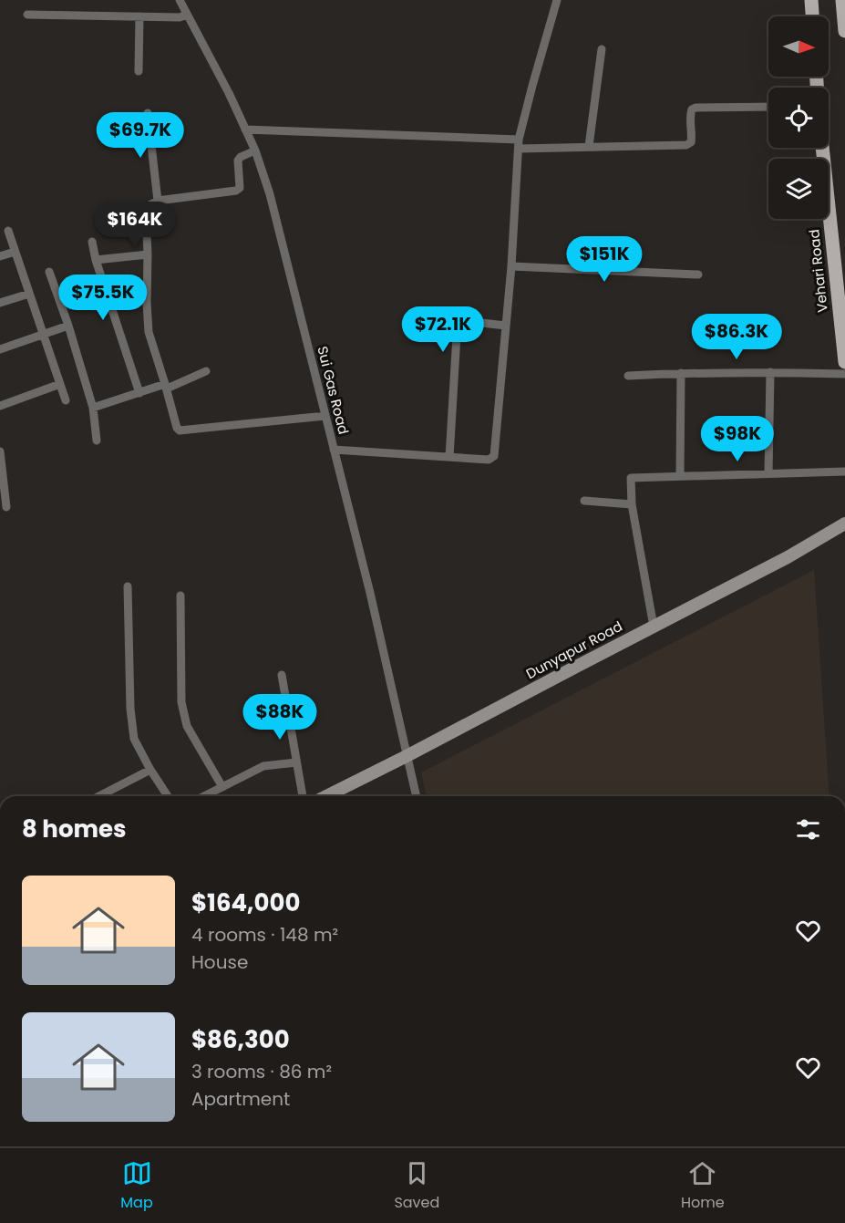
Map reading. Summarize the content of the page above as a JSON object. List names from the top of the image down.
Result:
{
  "streets": {
    "main road": ["Vehari Road"],
    "street": ["Sui Gas Road", "Dunyapur Road"]
  },
  "crossings": [
    ["Sui Gas Road", "Dunyapur Road"]
  ],
  "north": "right",
  "page": {
    "price": [
      "$69.7K",
      "$164K",
      "$151K",
      "$75.5K",
      "$72.1K",
      "$86.3K",
      "$98K",
      "$88K"
    ],
    "heading": "8 homes",
    "list": [
      {
        "name": "$164,000",
        "note": "4 rooms · 148 m² · House"
      },
      {
        "name": "$86,300",
        "note": "3 rooms · 86 m² · Apartment"
      }
    ],
    "tabs": ["Map", "Saved", "Home"]
  }
}
